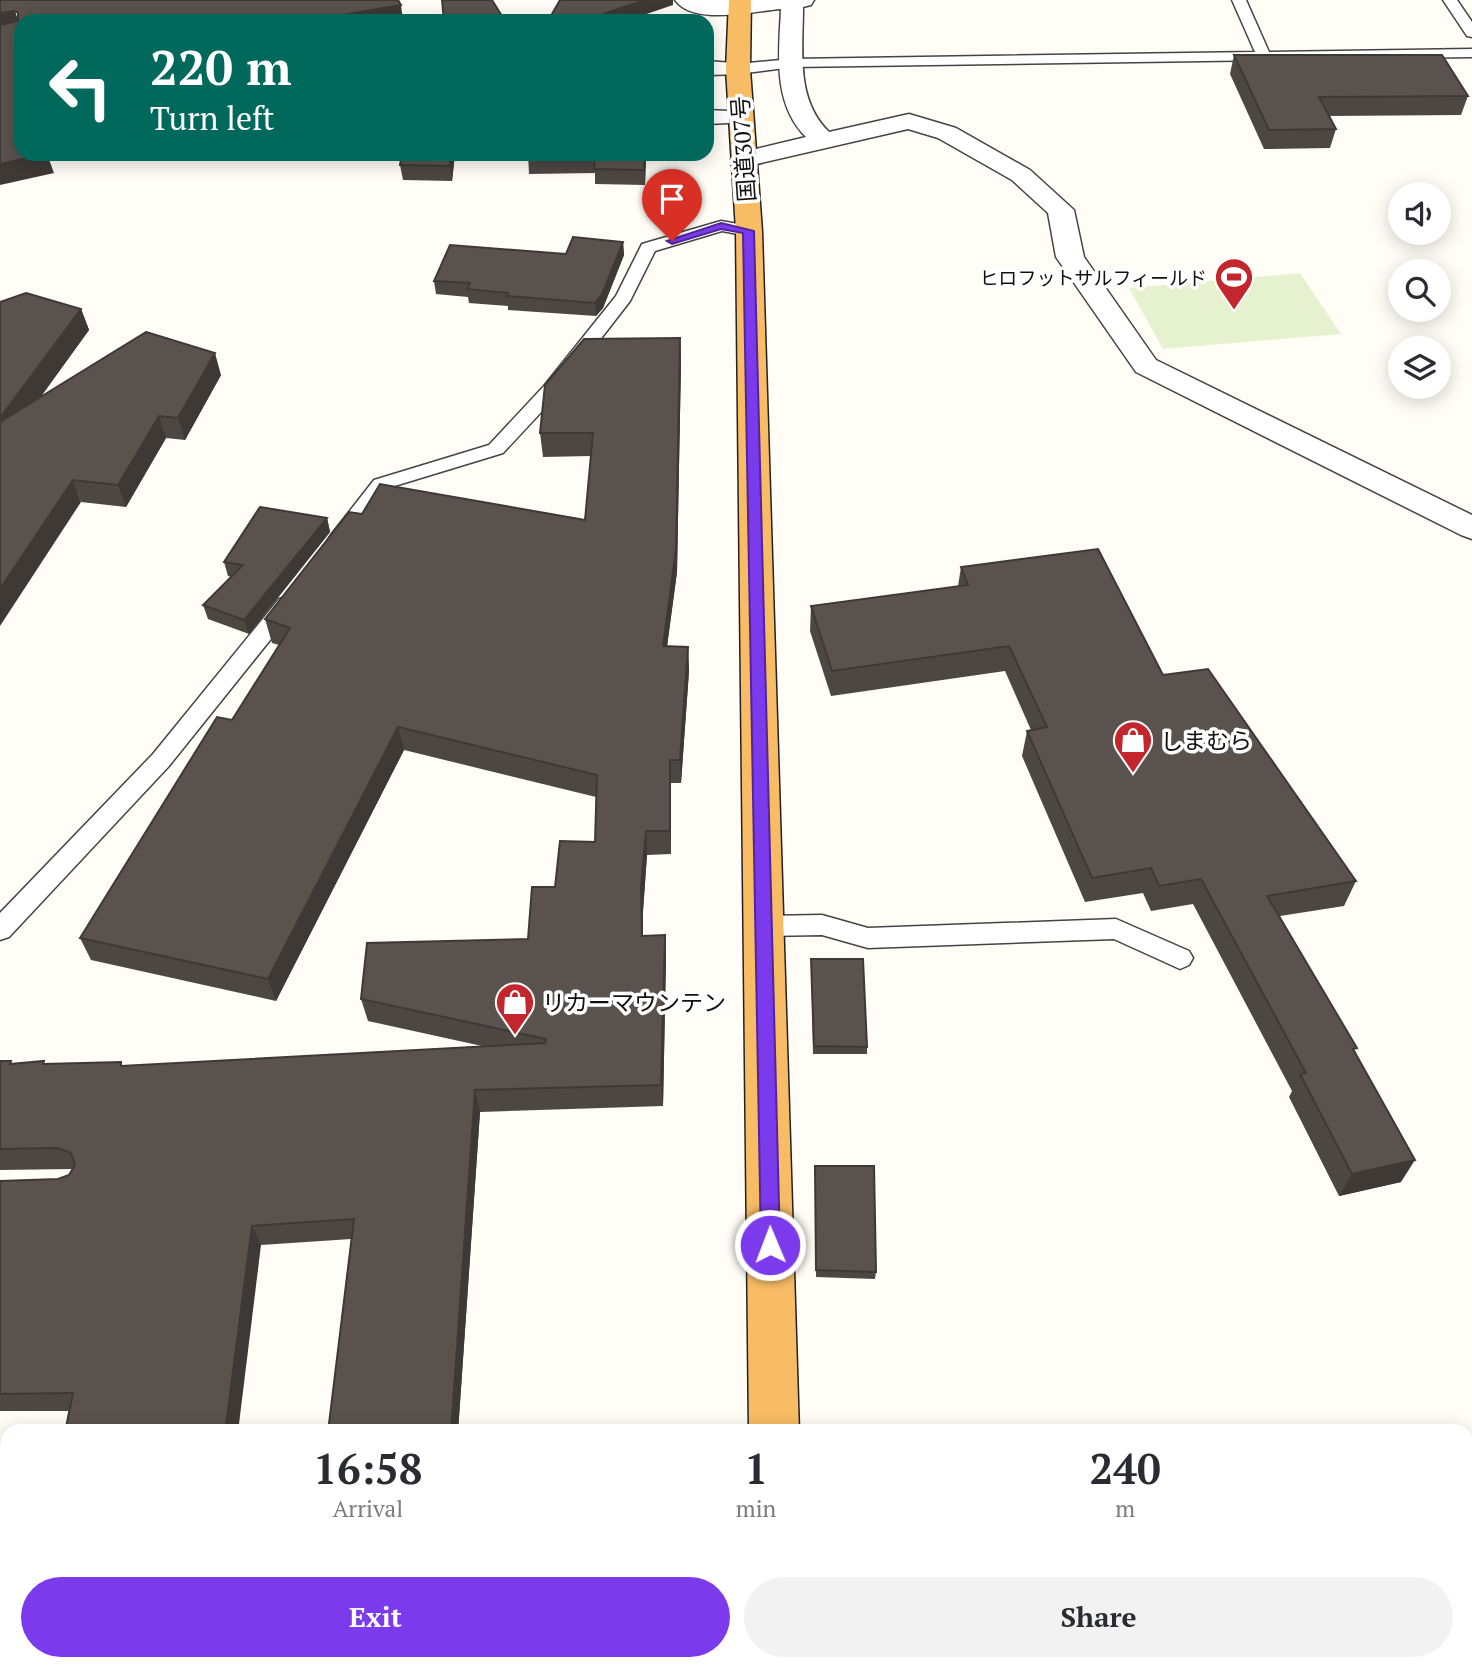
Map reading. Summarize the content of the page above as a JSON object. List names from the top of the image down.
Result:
{
  "streets": {
    "highway": ["国道307号"]
  },
  "places": {
    "sports": ["ヒロフットサルフィールド"],
    "shop": ["しまむら", "リカーマウンテン"]
  },
  "page": {
    "turn": ["220 m", "Turn left"],
    "eta": [
      "16:58",
      "Arrival",
      "1",
      "min",
      "240",
      "m"
    ],
    "buttons": ["Exit", "Share"]
  }
}
